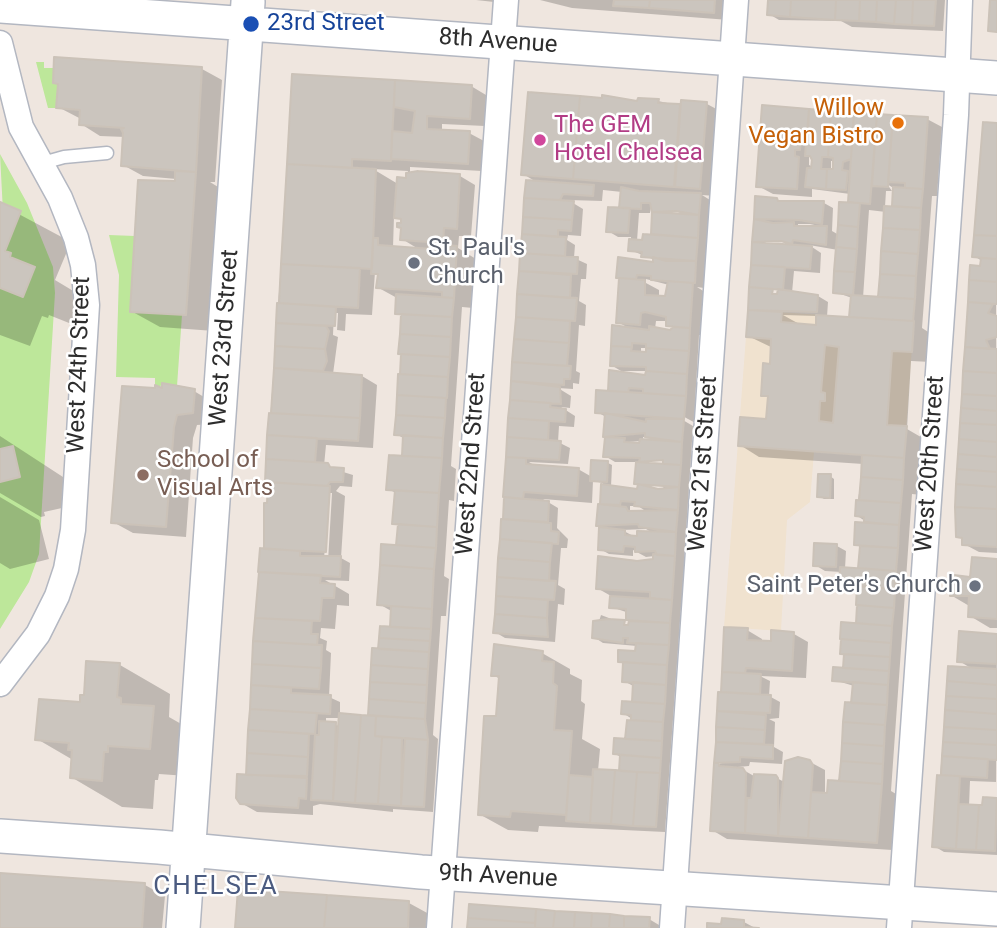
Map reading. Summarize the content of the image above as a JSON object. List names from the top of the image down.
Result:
{
  "streets": {
    "main road": ["8th Avenue", "West 23rd Street", "9th Avenue"],
    "street": [
      "West 24th Street",
      "West 22nd Street",
      "West 21st Street",
      "West 20th Street"
    ]
  },
  "crossings": [
    ["8th Avenue", "West 23rd Street"],
    ["8th Avenue", "West 22nd Street"],
    ["8th Avenue", "West 21st Street"],
    ["8th Avenue", "West 20th Street"],
    ["West 23rd Street", "9th Avenue"],
    ["West 22nd Street", "9th Avenue"],
    ["West 21st Street", "9th Avenue"],
    ["West 20th Street", "9th Avenue"]
  ],
  "districts": ["CHELSEA"],
  "places": [
    "23rd Street",
    "Willow Vegan Bistro",
    "The GEM Hotel Chelsea",
    "St. Paul's Church",
    "School of Visual Arts",
    "Saint Peter's Church"
  ]
}
